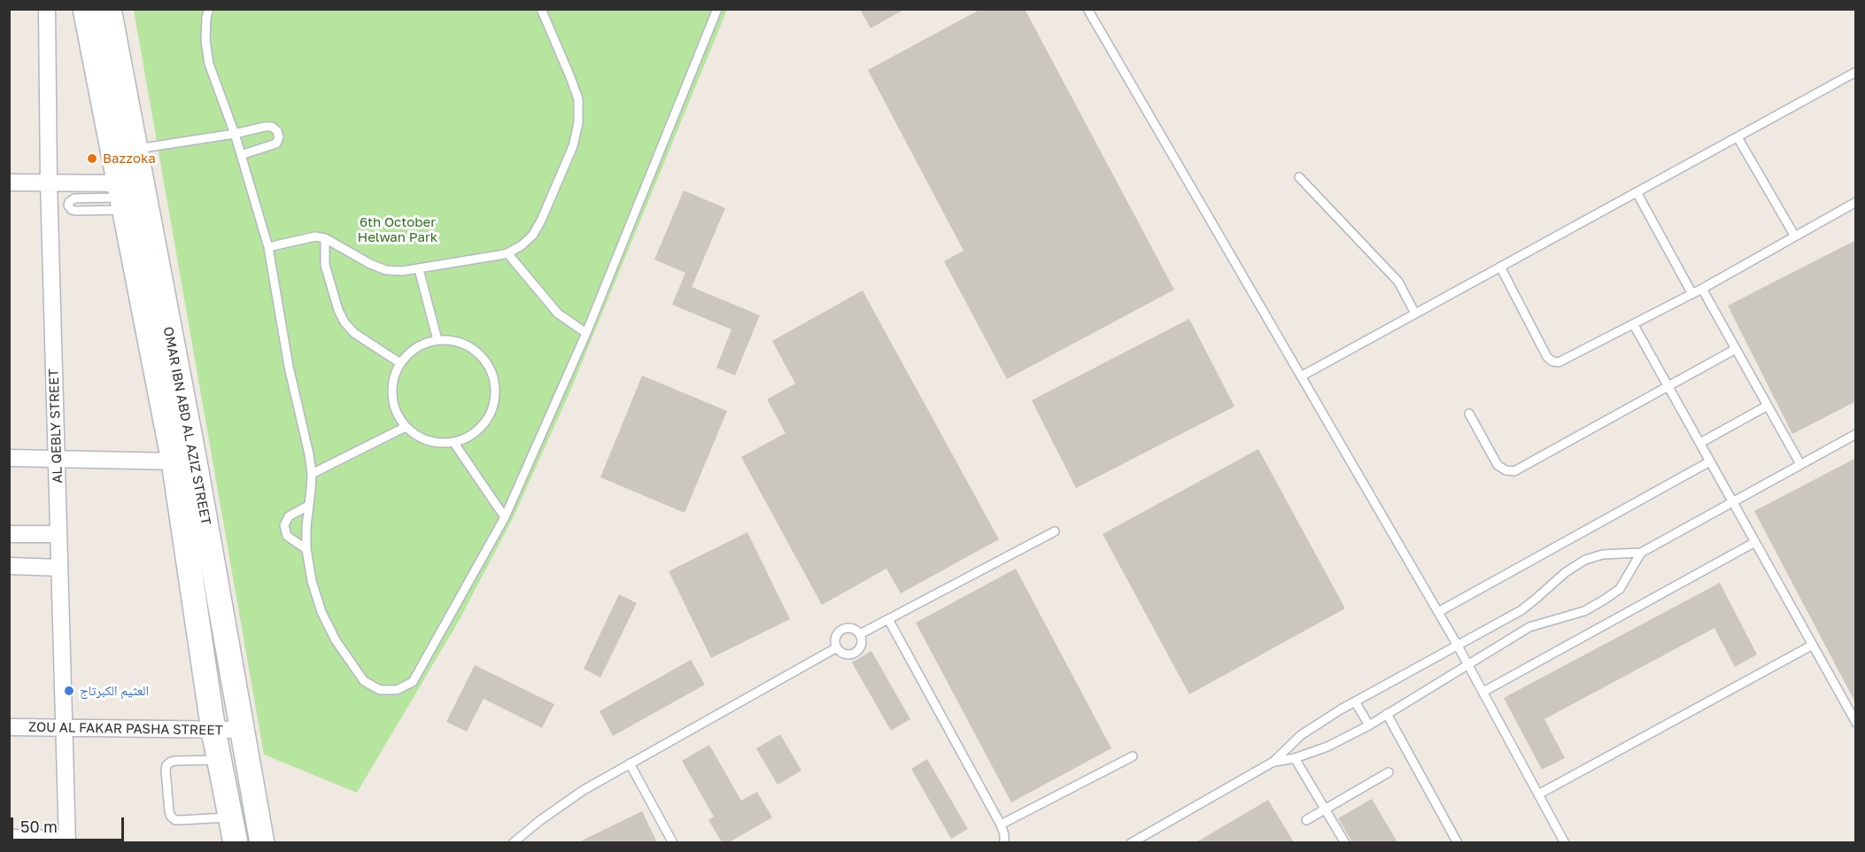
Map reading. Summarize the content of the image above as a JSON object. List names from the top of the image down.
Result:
{
  "streets": {
    "main road": ["OMAR IBN ABD AL AZIZ STREET"],
    "street": ["AL QEBLY STREET", "ZOU AL FAKAR PASHA STREET"]
  },
  "crossings": [
    ["AL QEBLY STREET", "ZOU AL FAKAR PASHA STREET"],
    ["OMAR IBN ABD AL AZIZ STREET", "ZOU AL FAKAR PASHA STREET"]
  ],
  "parks": ["6th October Helwan Park"],
  "places": ["Bazzoka", "العثيم الكبرتاج"],
  "scale_bar": "50 m"
}
